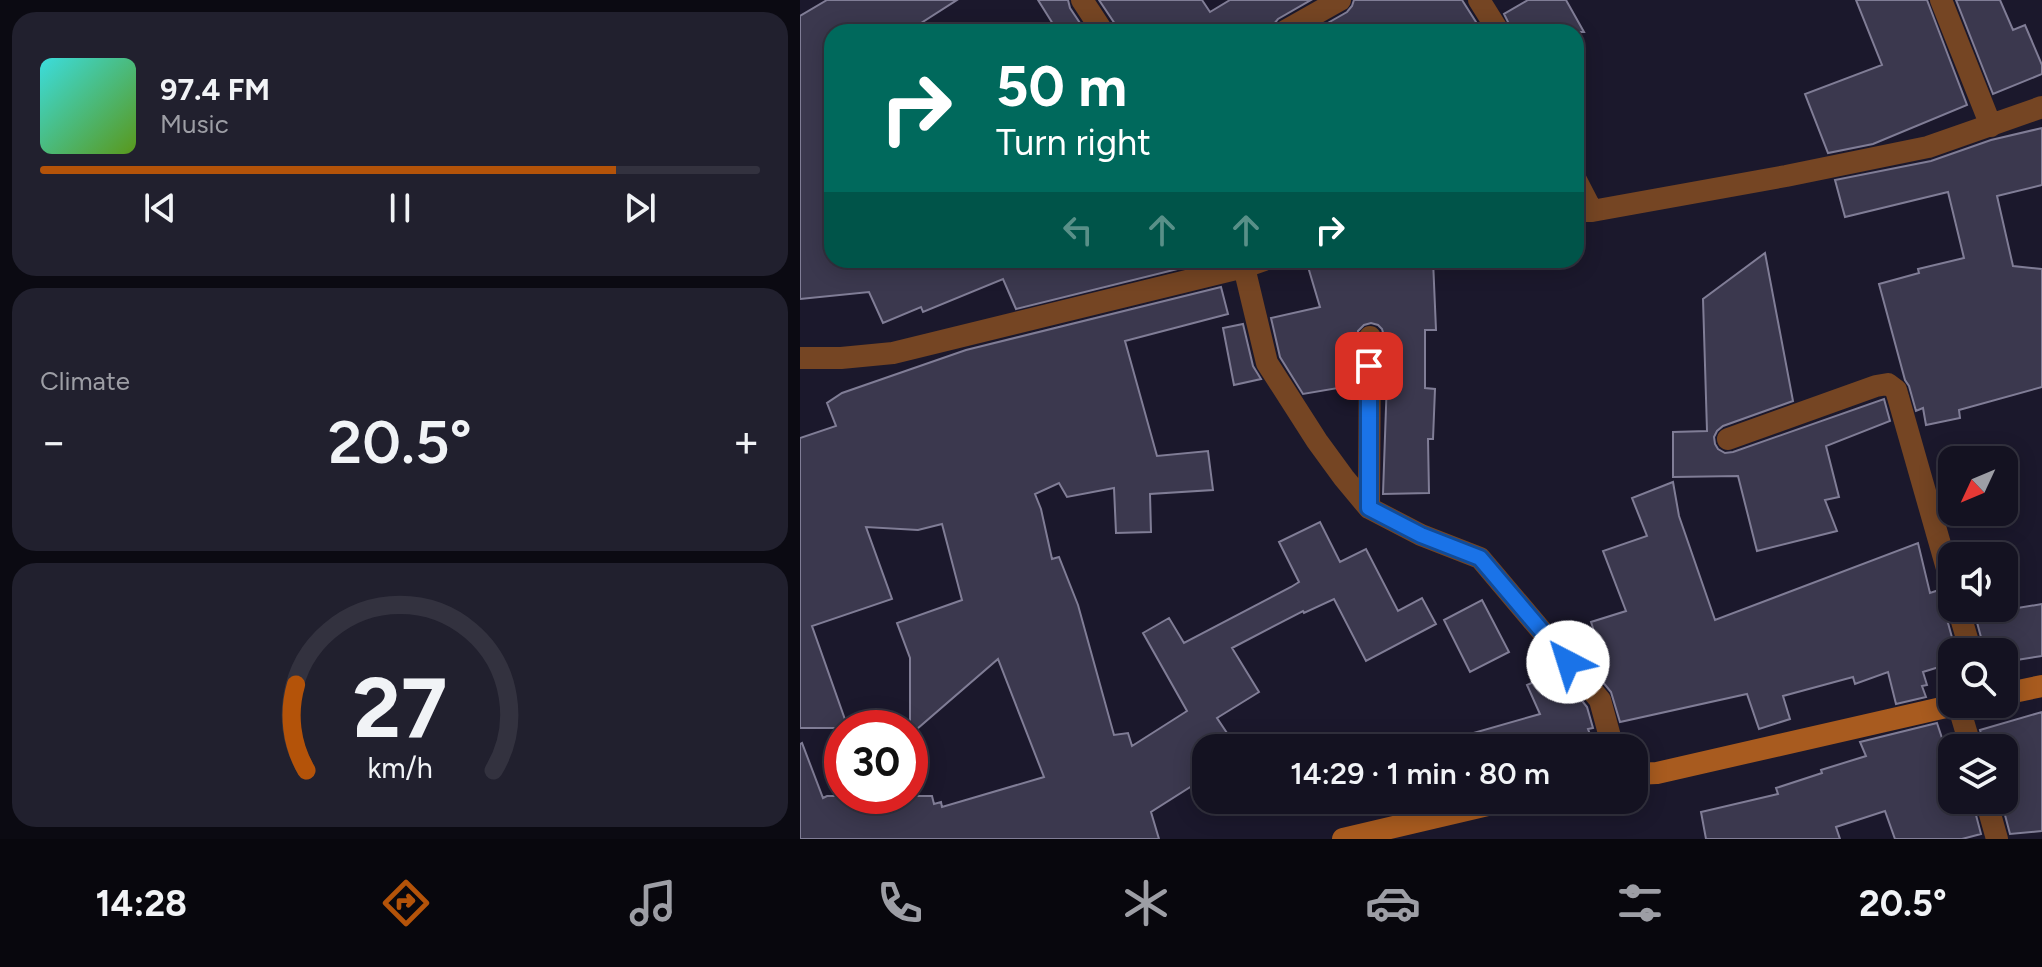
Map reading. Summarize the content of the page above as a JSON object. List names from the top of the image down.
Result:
{
  "north": "bottom left",
  "page": {
    "turn": ["50 m", "Turn right"],
    "song": ["97.4 FM", "Music"],
    "tile": "Climate",
    "heat": ["−", "20.5°", "+"],
    "limit": "30",
    "trip": "14:29 · 1 min · 80 m",
    "tabs": ["14:28", "20.5°"],
    "gauge": ["27", "km/h"]
  }
}
